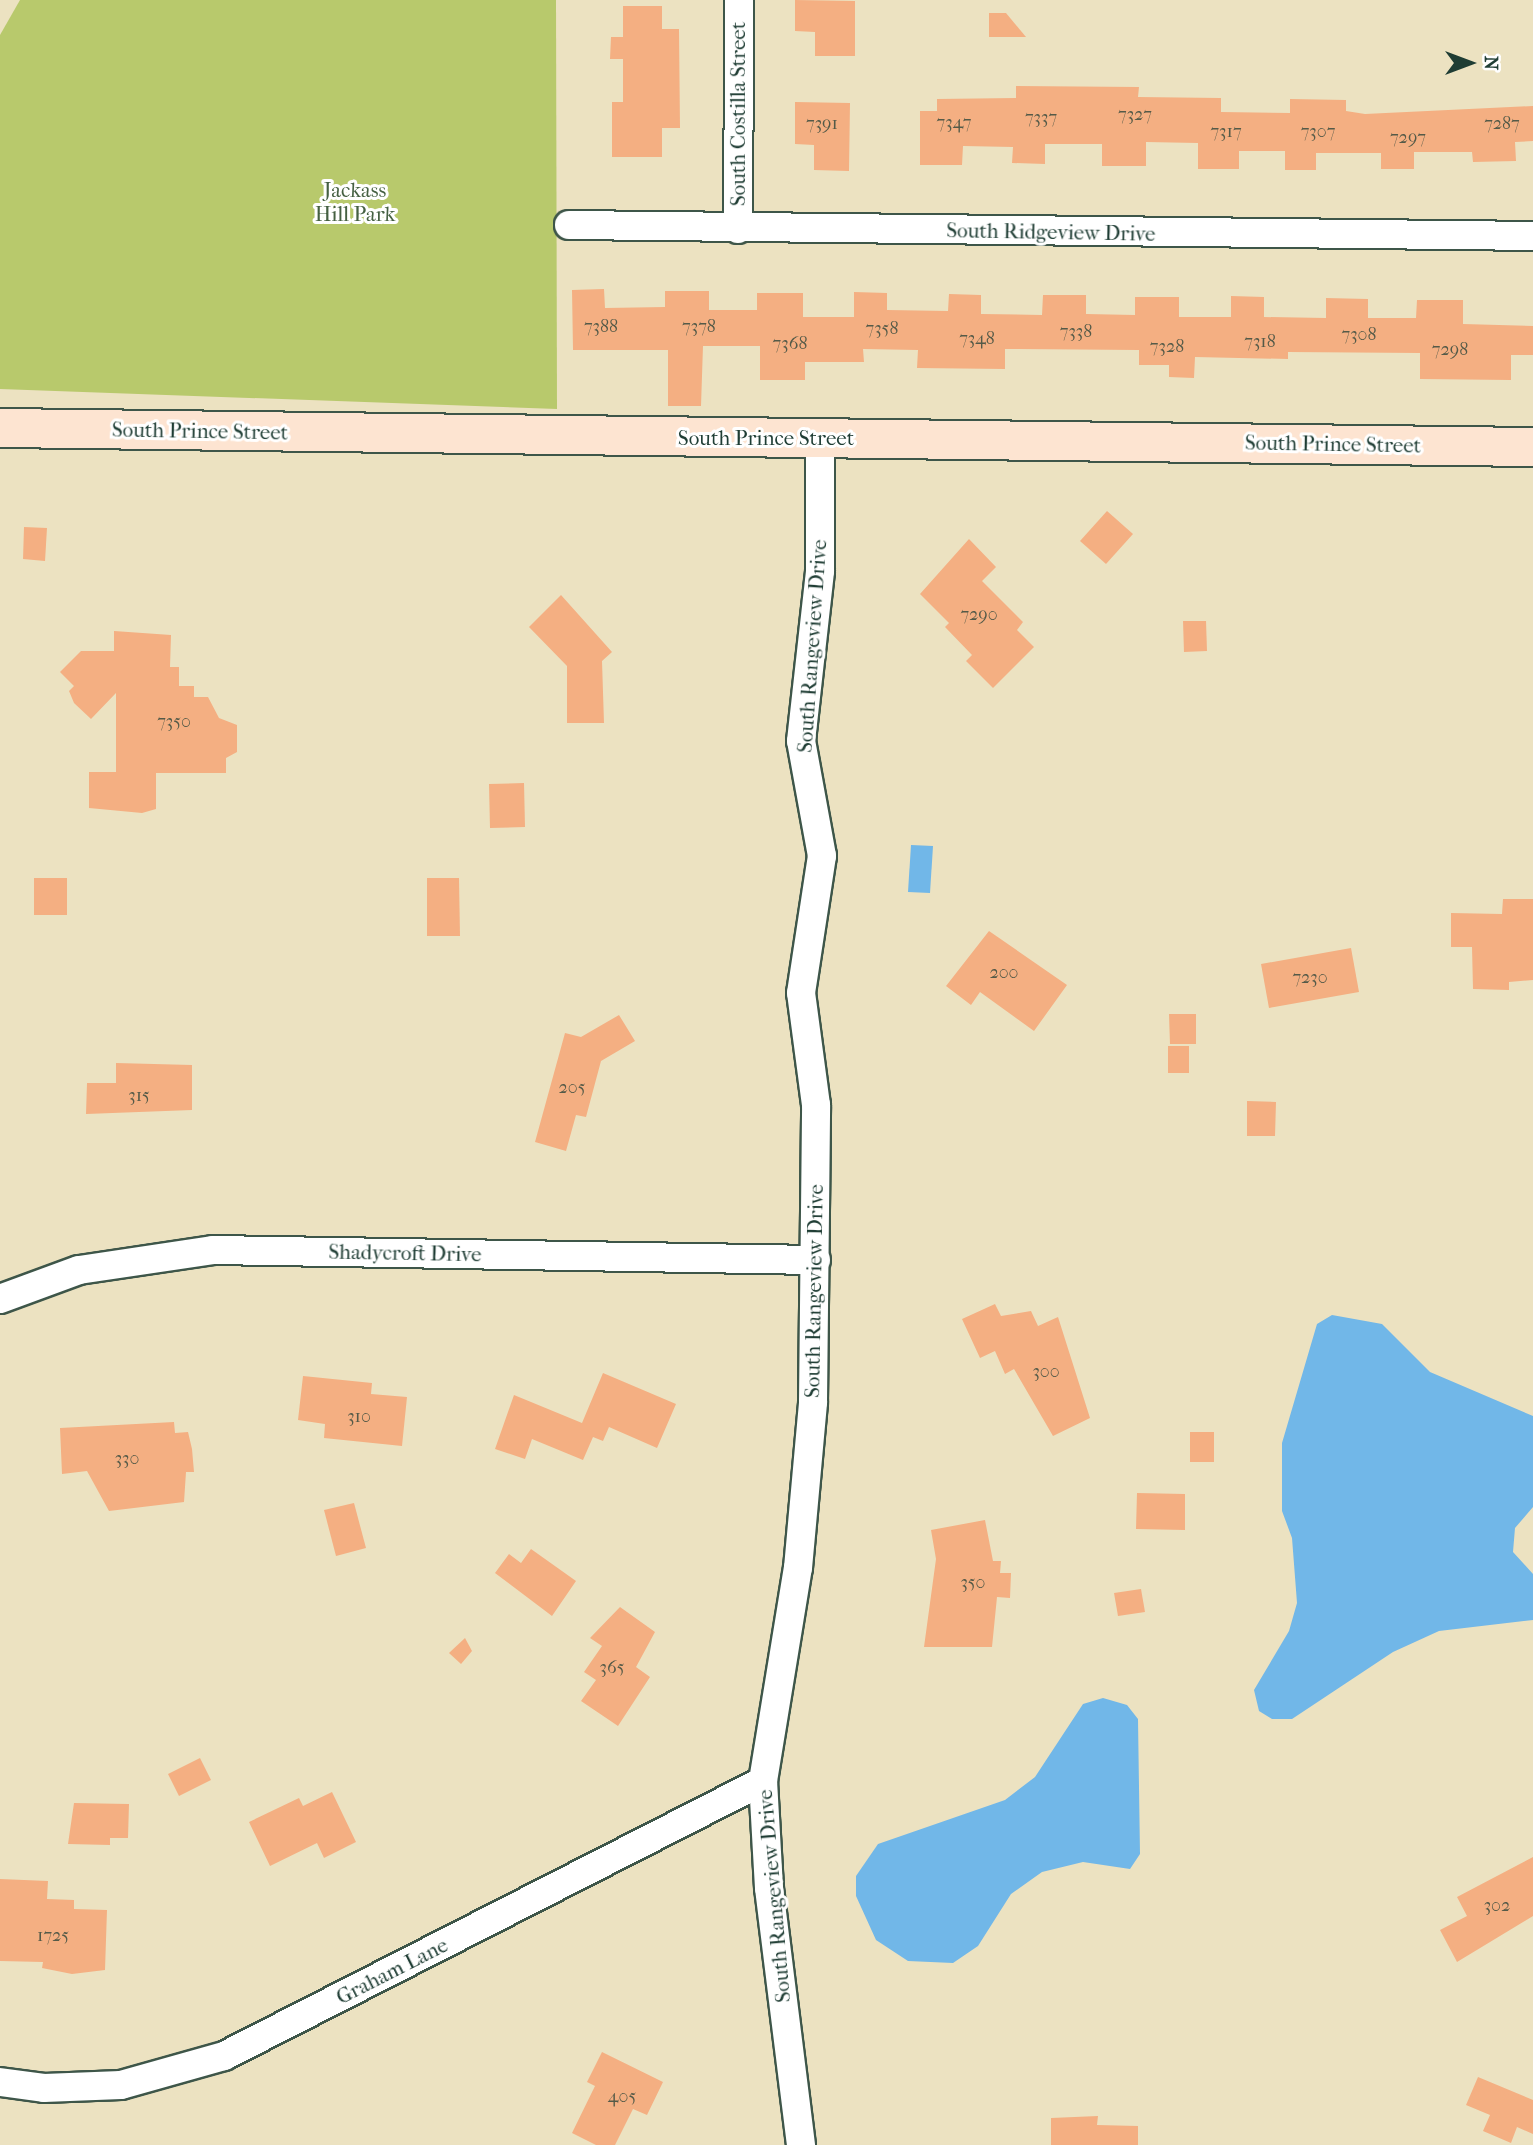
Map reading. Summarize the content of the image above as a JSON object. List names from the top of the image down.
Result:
{
  "streets": {
    "street": [
      "South Costilla Street",
      "South Ridgeview Drive",
      "South Prince Street",
      "South Rangeview Drive",
      "Shadycroft Drive",
      "Graham Lane"
    ]
  },
  "crossings": [
    ["South Costilla Street", "South Ridgeview Drive"],
    ["South Prince Street", "South Rangeview Drive"],
    ["South Rangeview Drive", "Shadycroft Drive"],
    ["South Rangeview Drive", "Graham Lane"]
  ],
  "parks": ["Jackass Hill Park"],
  "house_numbers": [
    "7327",
    "7337",
    "7347",
    "7391",
    "7287",
    "7317",
    "7307",
    "7297",
    "7388",
    "7378",
    "7358",
    "7338",
    "7308",
    "7348",
    "7318",
    "7368",
    "7328",
    "7298",
    "7290",
    "7350",
    "200",
    "7230",
    "205",
    "315",
    "300",
    "310",
    "330",
    "350",
    "365",
    "302",
    "1725",
    "405"
  ],
  "north": "right"
}
